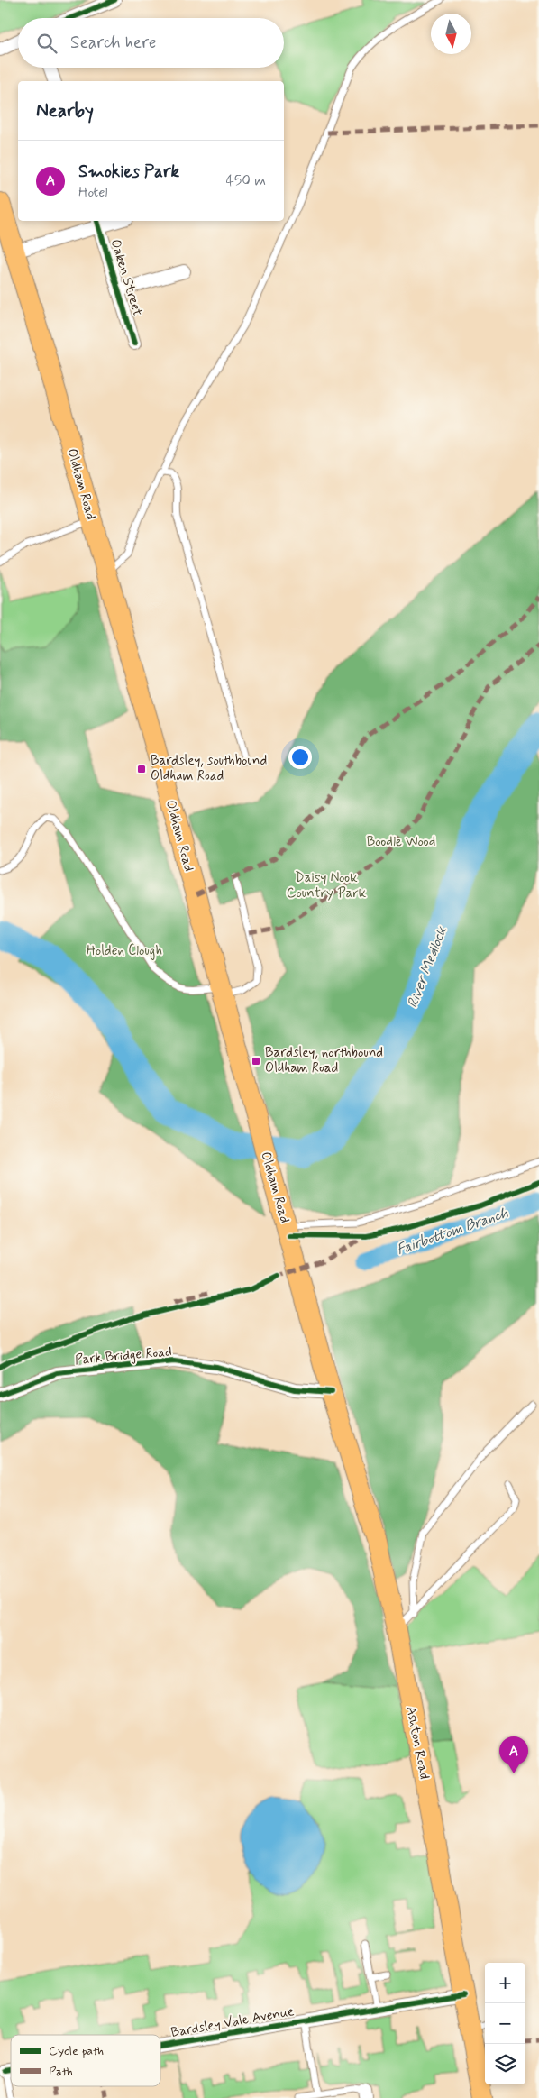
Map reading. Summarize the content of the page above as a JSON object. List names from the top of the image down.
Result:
{
  "streets": {
    "highway": ["Oldham Road", "Ashton Road"],
    "street": ["Oaken Street", "Park Bridge Road", "Bardsley Vale Avenue"]
  },
  "crossings": [
    ["Oldham Road", "Park Bridge Road"],
    ["Oldham Road", "Ashton Road"],
    ["Park Bridge Road", "Ashton Road"],
    ["Ashton Road", "Bardsley Vale Avenue"]
  ],
  "water": ["River Medlock", "Fairbottom Branch"],
  "parks": ["Boodle Wood", "Daisy Nook Country Park", "Holden Clough"],
  "places": {
    "transit": ["Bardsley, southbound Oldham Road", "Bardsley, northbound Oldham Road"]
  },
  "legend": ["Cycle path", "Path"],
  "north": "bottom",
  "page": {
    "search": "Search here",
    "heading": "Nearby",
    "list": [
      {
        "mark": "A",
        "name": "Smokies Park",
        "note": "Hotel",
        "value": "450 m"
      }
    ],
    "pins": "A",
    "map_buttons": ["+", "−"]
  }
}
